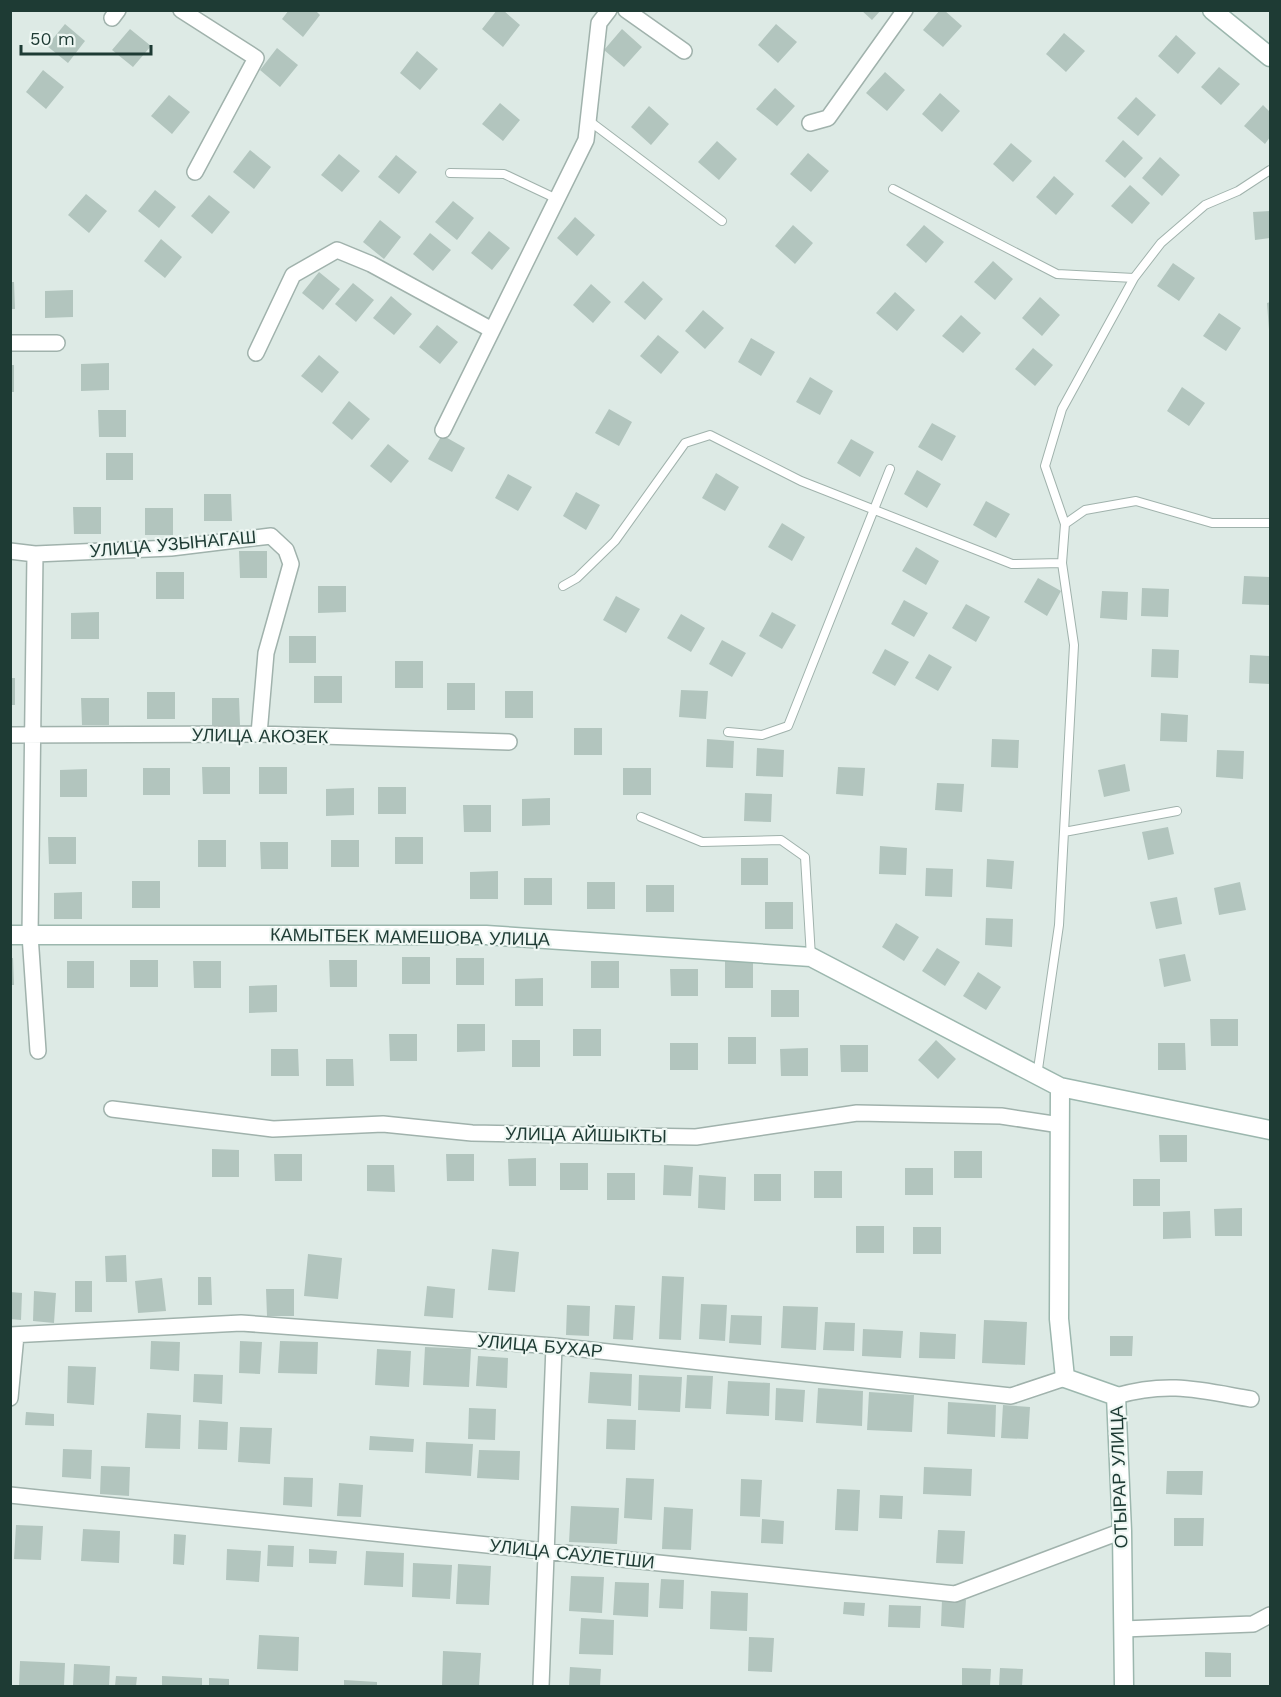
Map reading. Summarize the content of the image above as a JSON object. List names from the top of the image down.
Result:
{
  "streets": {
    "street": [
      "УЛИЦА УЗЫНАГАШ",
      "УЛИЦА АКОЗЕК",
      "КАМЫТБЕК МАМЕШОВА УЛИЦА",
      "УЛИЦА АЙШЫКТЫ",
      "УЛИЦА БУХАР",
      "ОТЫРАР УЛИЦА",
      "УЛИЦА САУЛЕТШИ"
    ]
  },
  "crossings": [
    ["УЛИЦА УЗЫНАГАШ", "УЛИЦА АКОЗЕК"],
    ["УЛИЦА БУХАР", "ОТЫРАР УЛИЦА"],
    ["ОТЫРАР УЛИЦА", "УЛИЦА САУЛЕТШИ"]
  ],
  "scale_bar": "50 m"
}
